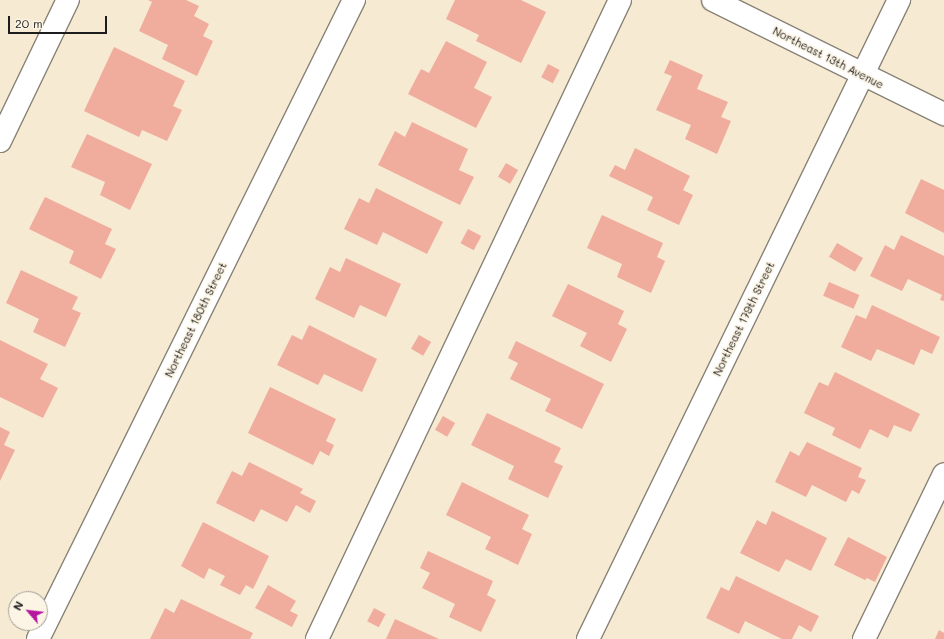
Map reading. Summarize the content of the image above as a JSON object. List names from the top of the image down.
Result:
{
  "streets": {
    "street": ["Northeast 13th Avenue", "Northeast 179th Street", "Northeast 180th Street"]
  },
  "crossings": [
    ["Northeast 13th Avenue", "Northeast 179th Street"]
  ],
  "scale_bar": "20 m",
  "north": "top left"
}
